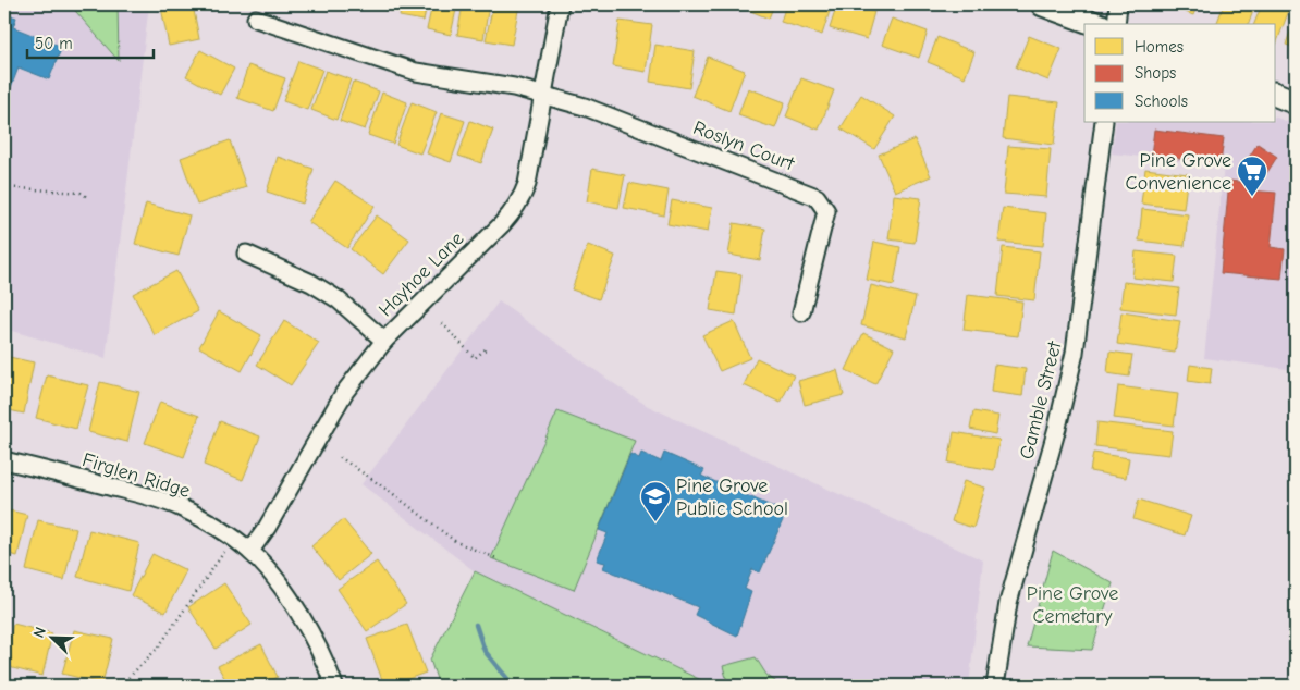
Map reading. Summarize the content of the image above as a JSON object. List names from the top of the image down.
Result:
{
  "streets": {
    "street": [
      "Roslyn Court",
      "Hayhoe Lane",
      "Gamble Street",
      "Firglen Ridge"
    ]
  },
  "crossings": [
    ["Roslyn Court", "Hayhoe Lane"],
    ["Hayhoe Lane", "Firglen Ridge"]
  ],
  "parks": ["Pine Grove Cemetary"],
  "places": {
    "supermarket": ["Pine Grove Convenience"],
    "school or university": ["Pine Grove Public School"]
  },
  "legend": ["Homes", "Shops", "Schools"],
  "scale_bar": "50 m",
  "north": "top left"
}
